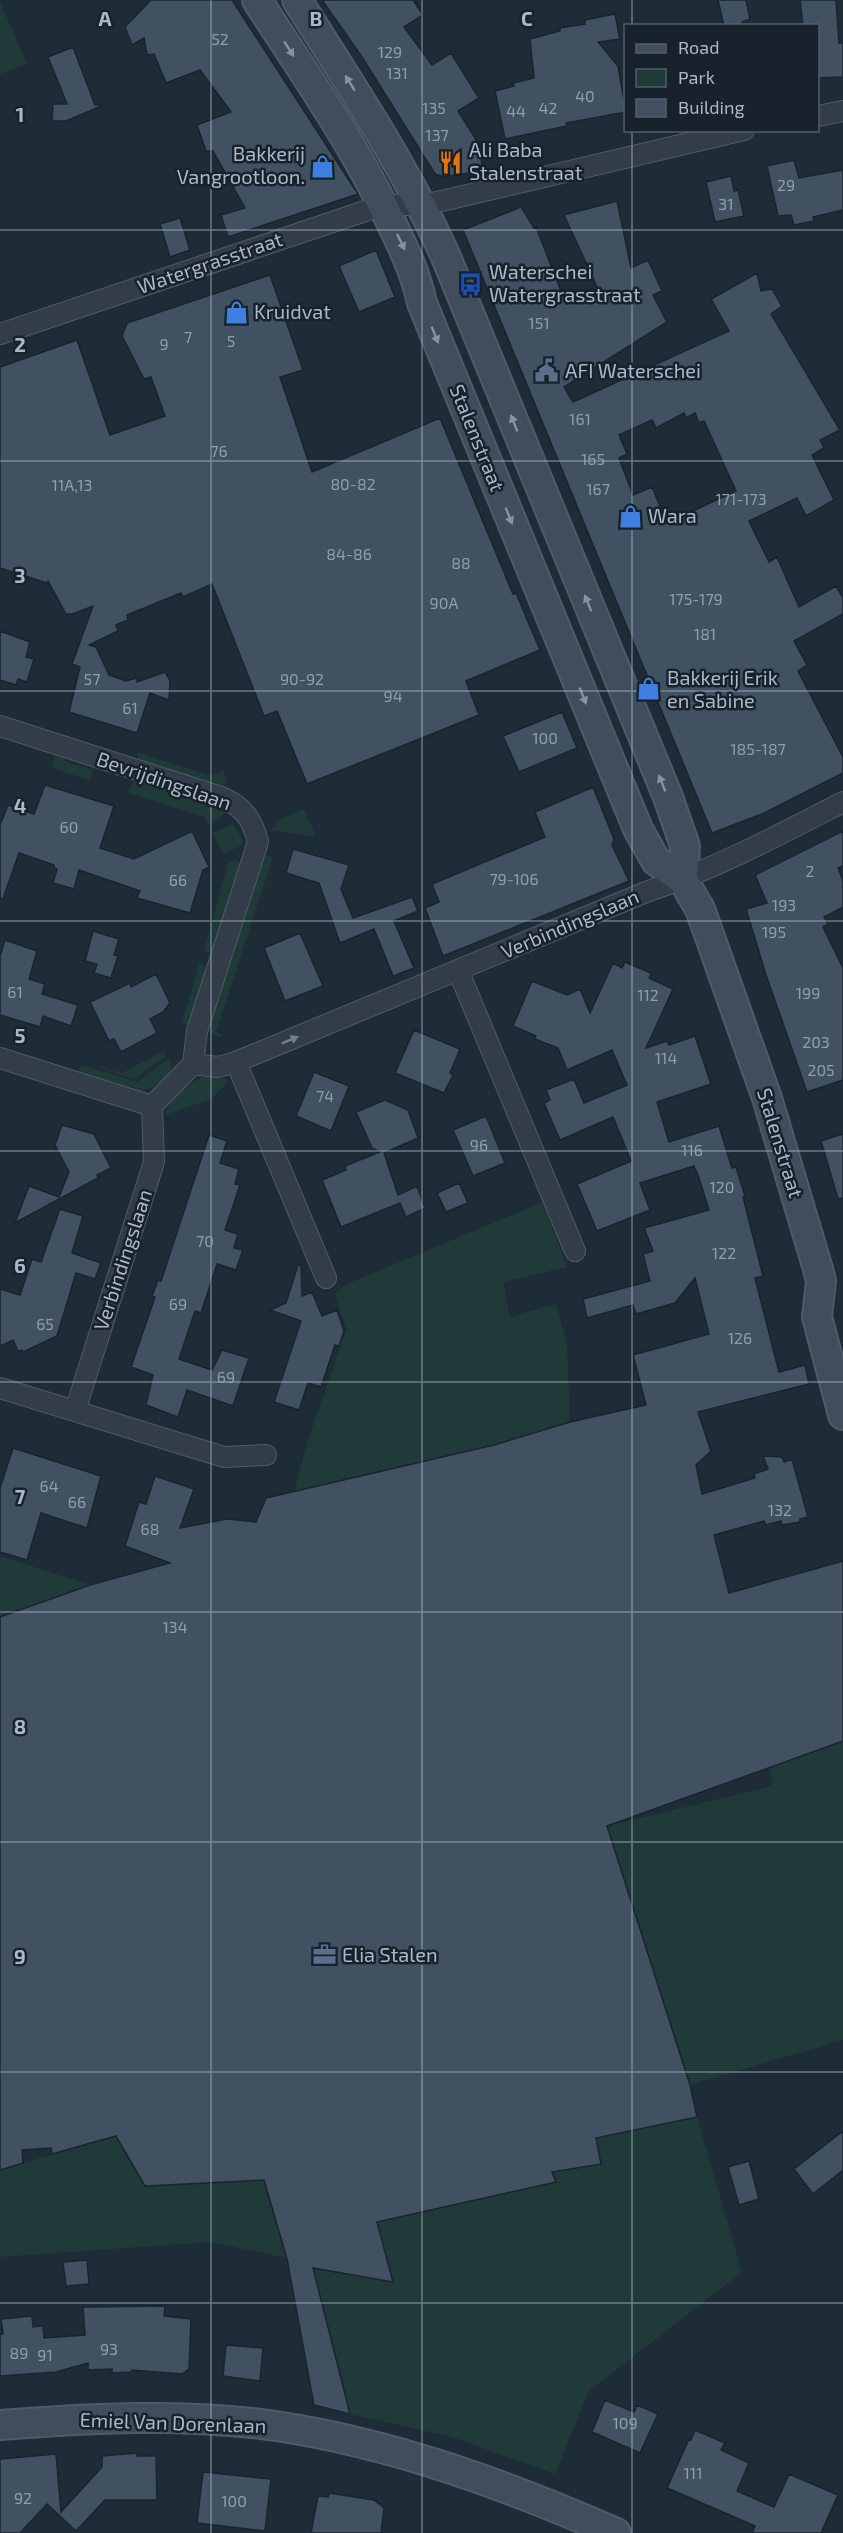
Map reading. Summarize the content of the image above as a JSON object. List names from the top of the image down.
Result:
{
  "streets": {
    "street": [
      "Watergrasstraat",
      "Stalenstraat",
      "Bevrijdingslaan",
      "Verbindingslaan",
      "Emiel Van Dorenlaan"
    ]
  },
  "crossings": [
    ["Watergrasstraat", "Stalenstraat"],
    ["Stalenstraat", "Verbindingslaan"],
    ["Bevrijdingslaan", "Verbindingslaan"]
  ],
  "places": {
    "restaurant": ["Ali Baba Stalenstraat"],
    "shop": [
      "Bakkerij Vangrootloon.",
      "Kruidvat",
      "Wara",
      "Bakkerij Erik en Sabine"
    ],
    "bus stop": ["Waterschei Watergrasstraat"],
    "public building": ["AFI Waterschei"],
    "office": ["Elia Stalen"]
  },
  "house_numbers": [
    "52",
    "129",
    "131",
    "40",
    "135",
    "42",
    "44",
    "137",
    "29",
    "31",
    "151",
    "7",
    "5",
    "9",
    "161",
    "76",
    "165",
    "80-82",
    "11A,13",
    "167",
    "171-173",
    "84-86",
    "88",
    "175-179",
    "90A",
    "181",
    "57",
    "90-92",
    "94",
    "61",
    "100",
    "185-187",
    "60",
    "2",
    "79-106",
    "66",
    "193",
    "195",
    "61",
    "199",
    "112",
    "203",
    "114",
    "205",
    "74",
    "96",
    "116",
    "120",
    "70",
    "122",
    "69",
    "65",
    "126",
    "69",
    "64",
    "66",
    "132",
    "68",
    "134",
    "93",
    "89",
    "91",
    "109",
    "111",
    "92",
    "100"
  ],
  "legend": ["Road", "Park", "Building"],
  "grid": {
    "columns": ["A", "B", "C"],
    "rows": [
      "1",
      "2",
      "3",
      "4",
      "5",
      "6",
      "7",
      "8",
      "9"
    ]
  }
}
